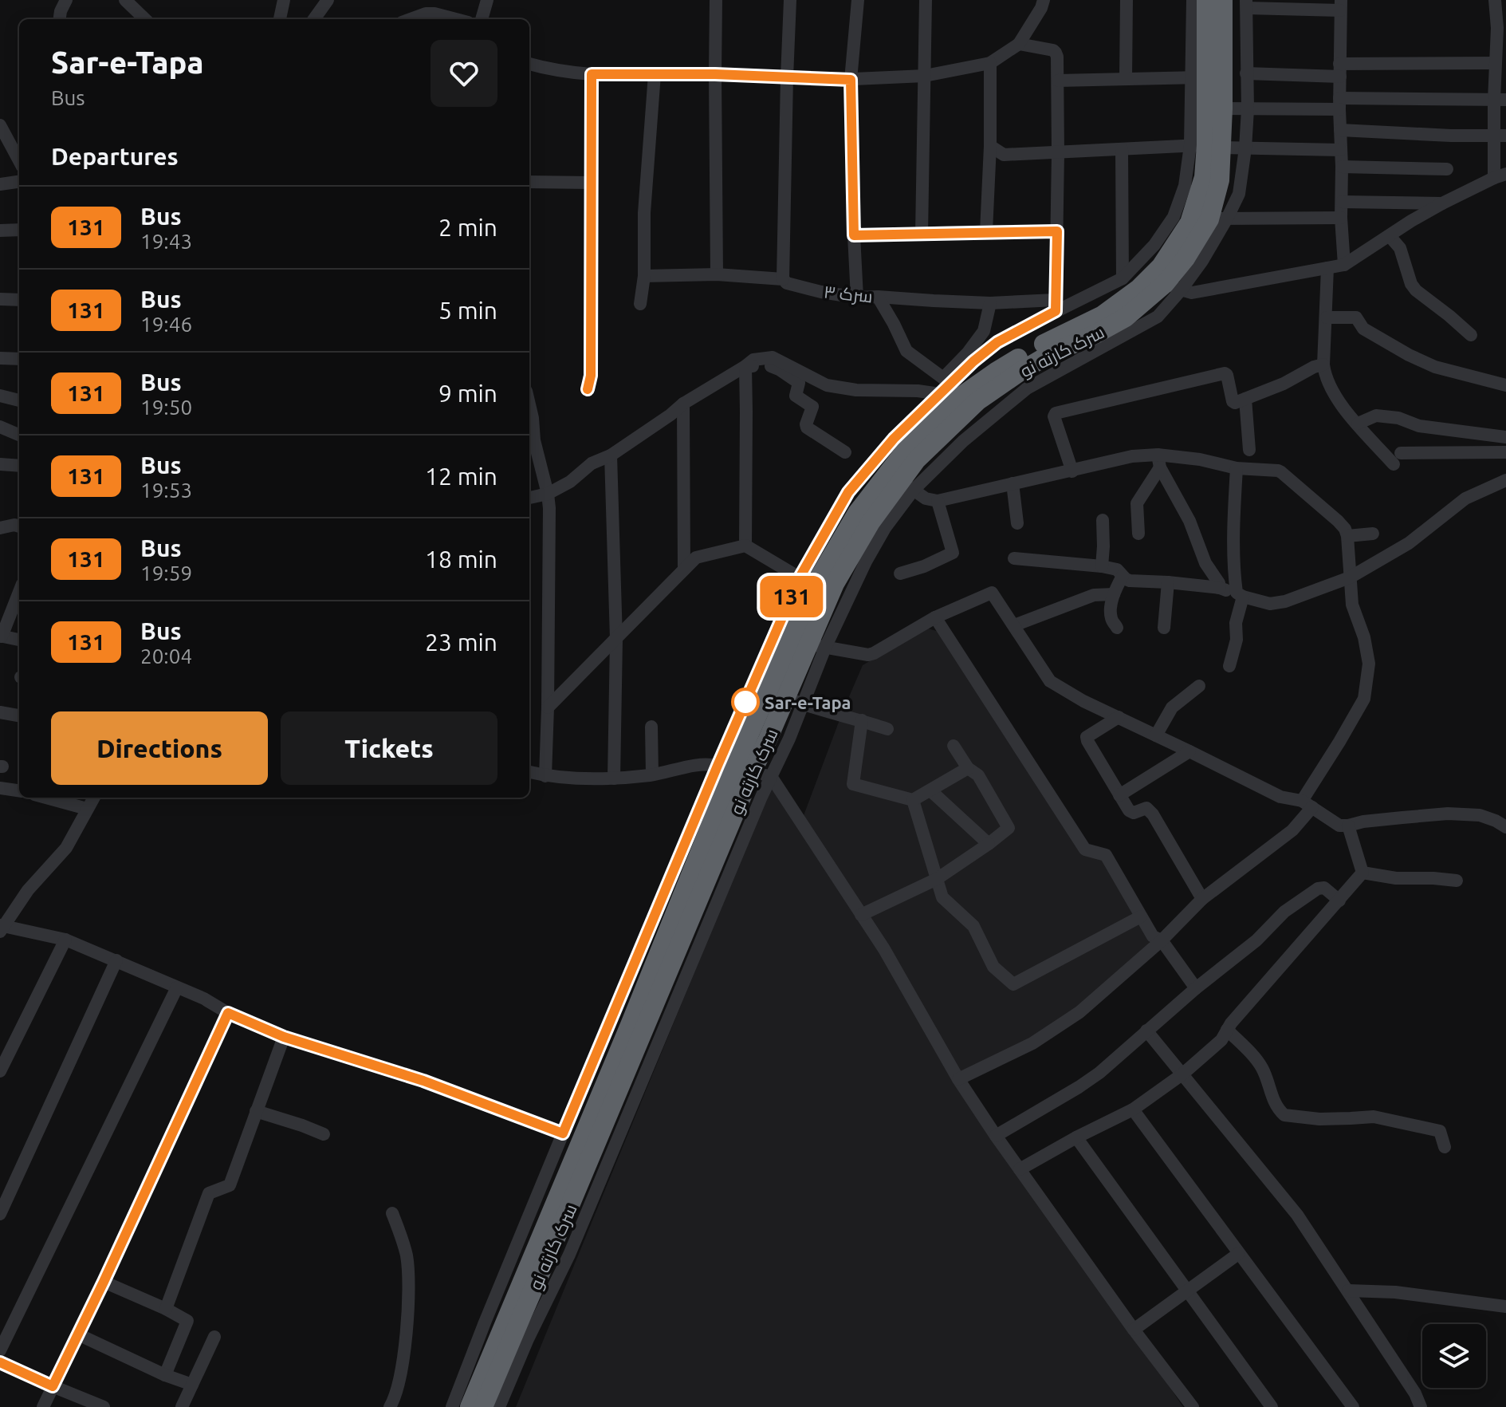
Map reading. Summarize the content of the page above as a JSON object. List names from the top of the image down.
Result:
{
  "streets": {
    "highway": ["سرک کارته نو"],
    "street": ["سرک ۳"]
  },
  "places": ["Sar-e-Tapa"],
  "lines": ["bus line 131"],
  "page": {
    "on_map": "131",
    "heading": [
      ["Sar-e-Tapa", "Bus"],
      "Departures"
    ],
    "list": [
      {
        "mark": "131",
        "name": "Bus",
        "note": "19:43",
        "value": "2 min"
      },
      {
        "mark": "131",
        "name": "Bus",
        "note": "19:46",
        "value": "5 min"
      },
      {
        "mark": "131",
        "name": "Bus",
        "note": "19:50",
        "value": "9 min"
      },
      {
        "mark": "131",
        "name": "Bus",
        "note": "19:53",
        "value": "12 min"
      },
      {
        "mark": "131",
        "name": "Bus",
        "note": "19:59",
        "value": "18 min"
      },
      {
        "mark": "131",
        "name": "Bus",
        "note": "20:04",
        "value": "23 min"
      }
    ],
    "buttons": ["Directions", "Tickets"]
  }
}
